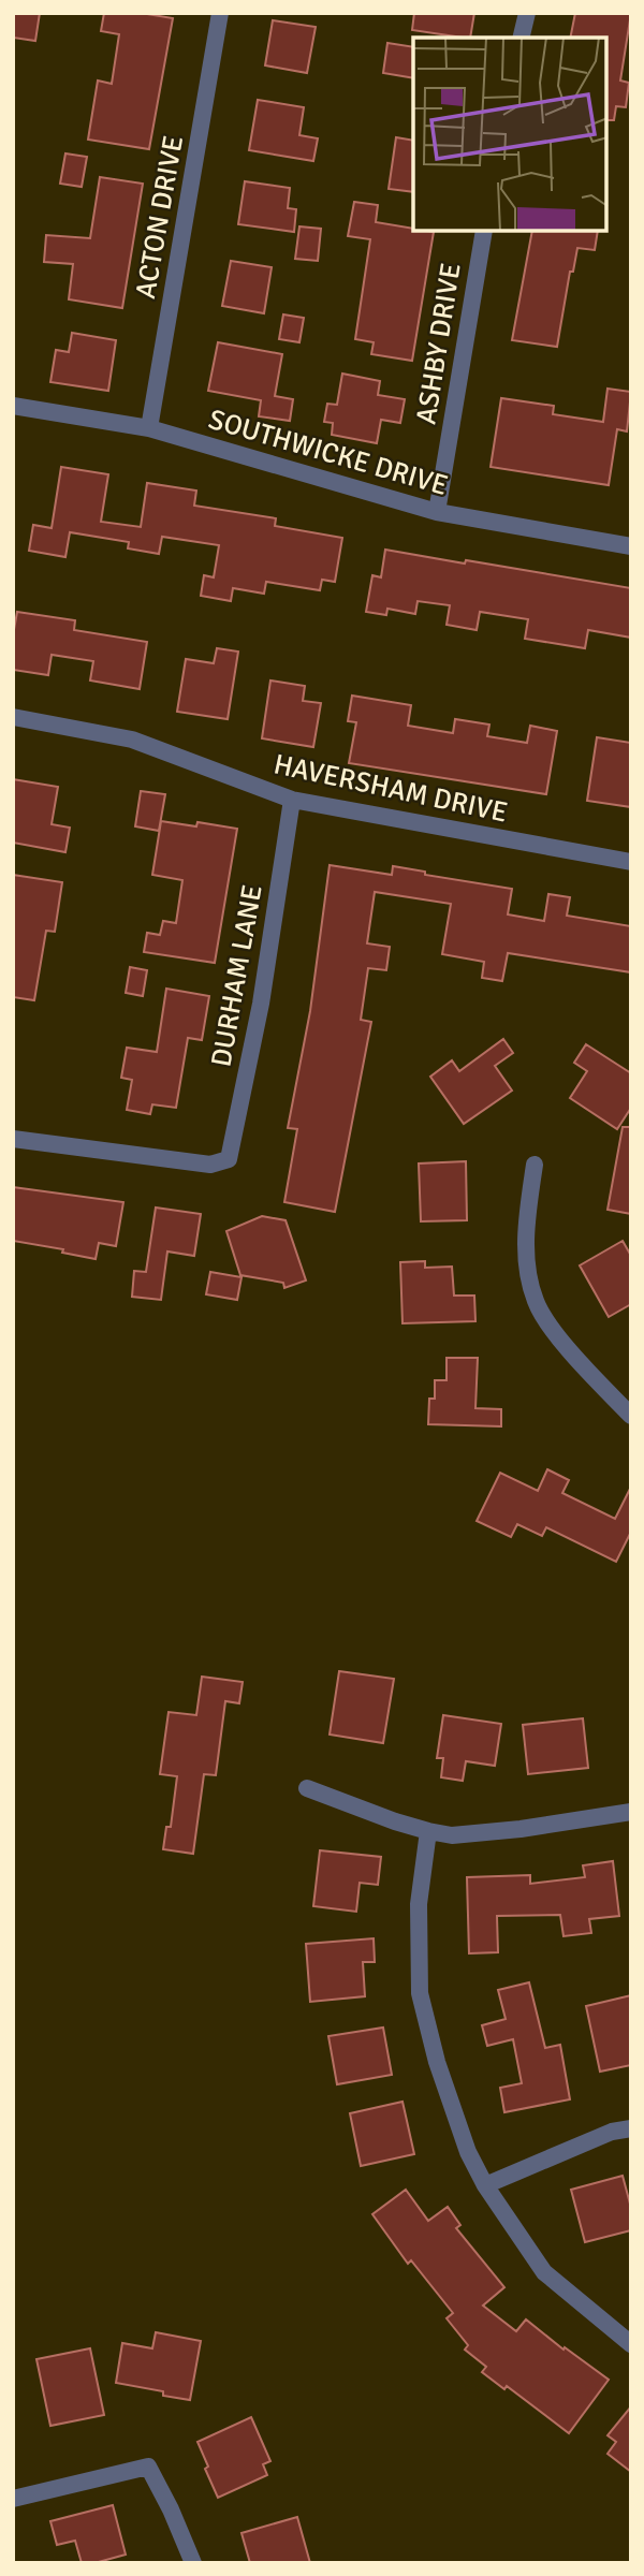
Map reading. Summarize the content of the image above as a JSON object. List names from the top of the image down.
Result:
{
  "streets": {
    "street": [
      "ACTON DRIVE",
      "ASHBY DRIVE",
      "SOUTHWICKE DRIVE",
      "HAVERSHAM DRIVE",
      "DURHAM LANE"
    ]
  },
  "crossings": [
    ["ACTON DRIVE", "SOUTHWICKE DRIVE"],
    ["ASHBY DRIVE", "SOUTHWICKE DRIVE"],
    ["HAVERSHAM DRIVE", "DURHAM LANE"]
  ]
}
